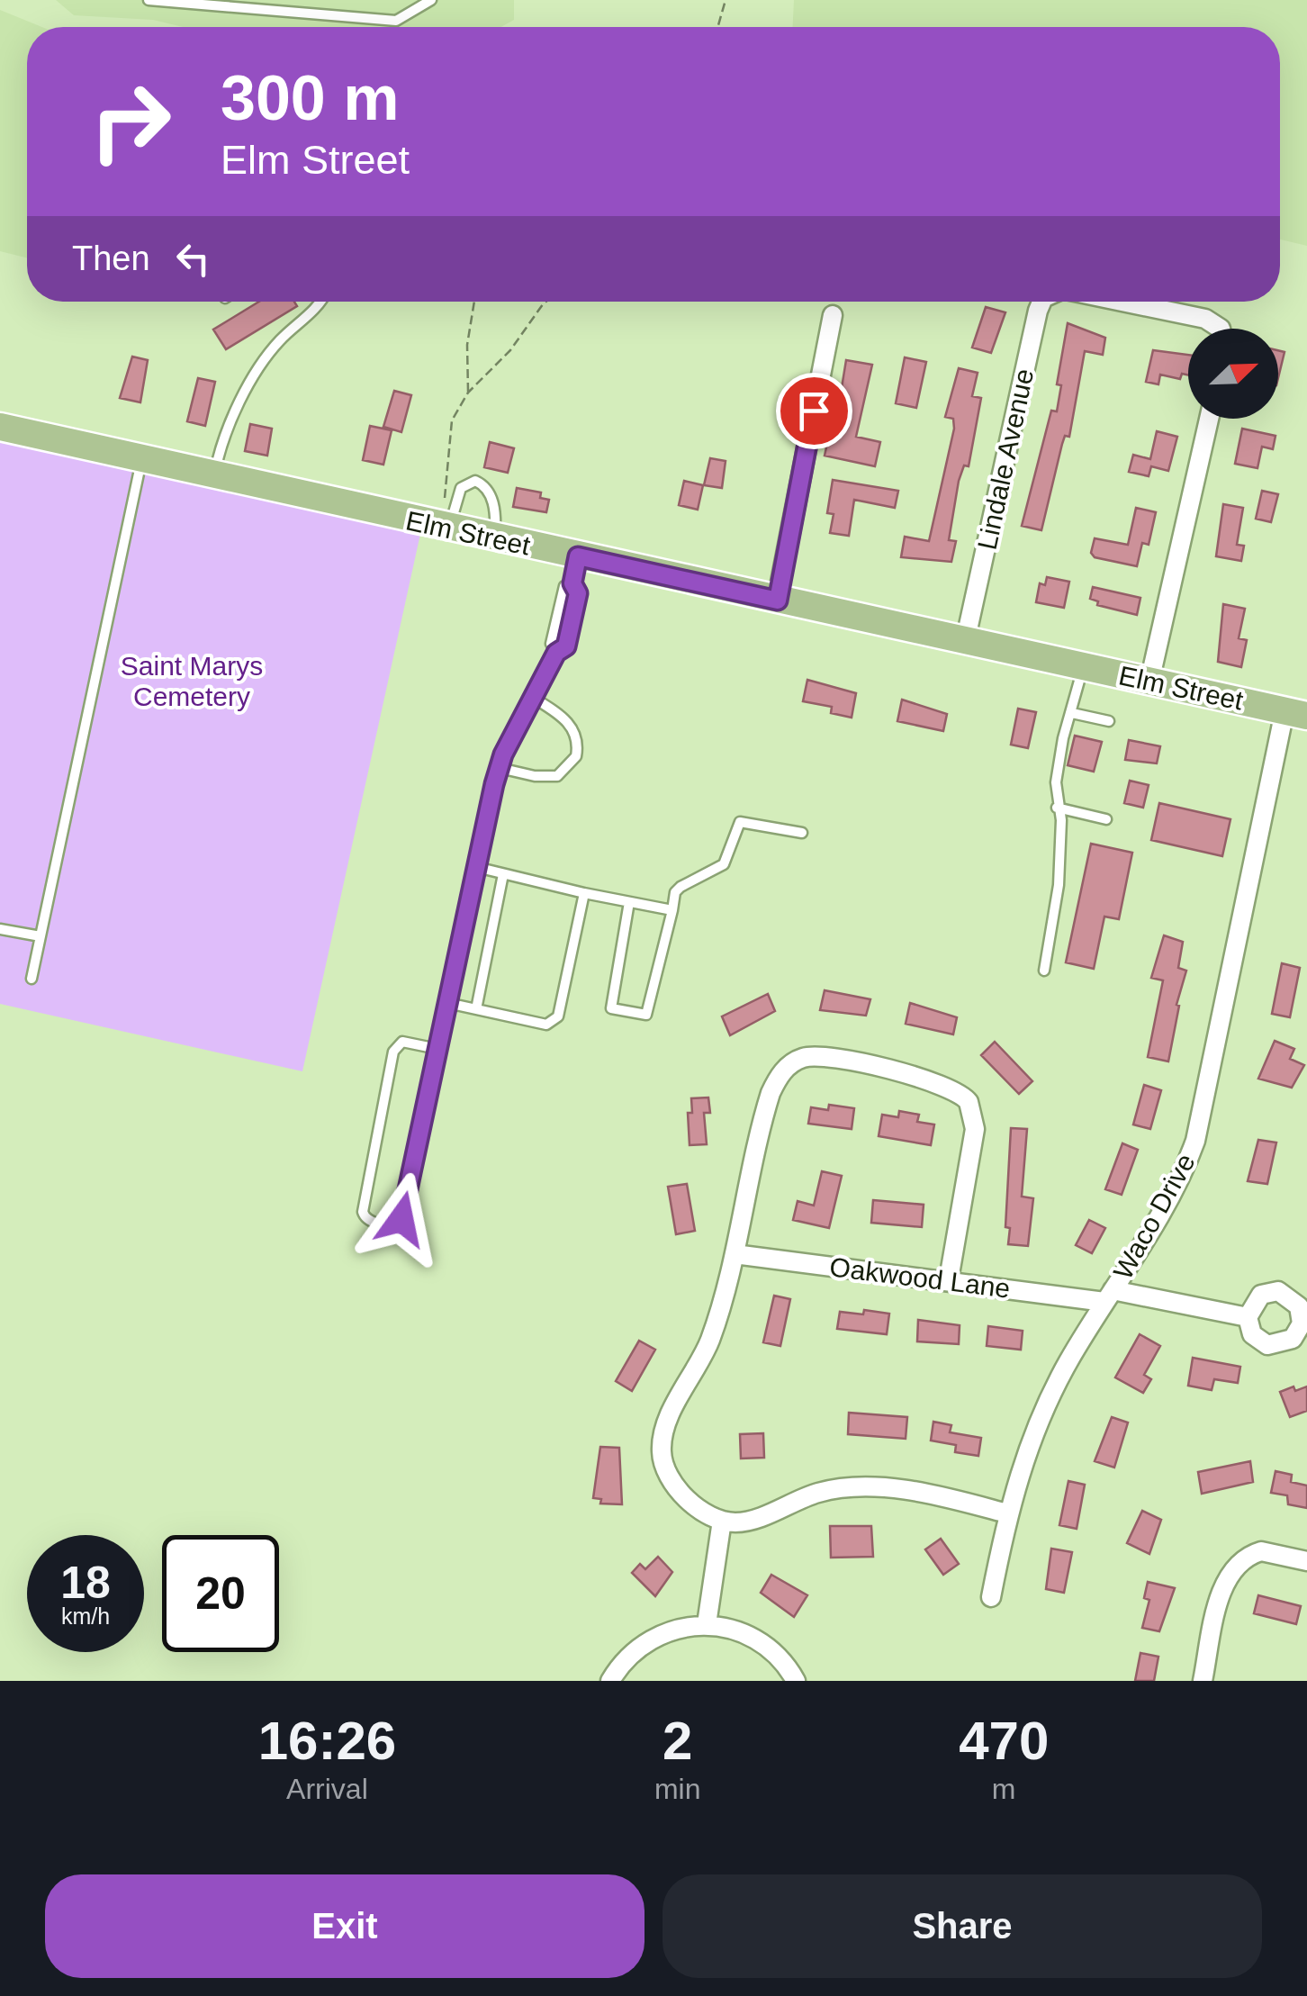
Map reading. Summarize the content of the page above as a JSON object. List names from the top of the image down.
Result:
{
  "streets": {
    "main road": ["Elm Street"],
    "street": ["Lindale Avenue", "Waco Drive", "Oakwood Lane"]
  },
  "crossings": [
    ["Lindale Avenue", "Elm Street"],
    ["Elm Street", "Waco Drive"],
    ["Waco Drive", "Oakwood Lane"]
  ],
  "parks": ["Saint Marys Cemetery"],
  "north": "top right",
  "page": {
    "turn": ["300 m", "Elm Street"],
    "then": "Then",
    "speed": "18 km/h",
    "limit": "20",
    "eta": [
      "16:26",
      "Arrival",
      "2",
      "min",
      "470",
      "m"
    ],
    "buttons": ["Exit", "Share"]
  }
}
